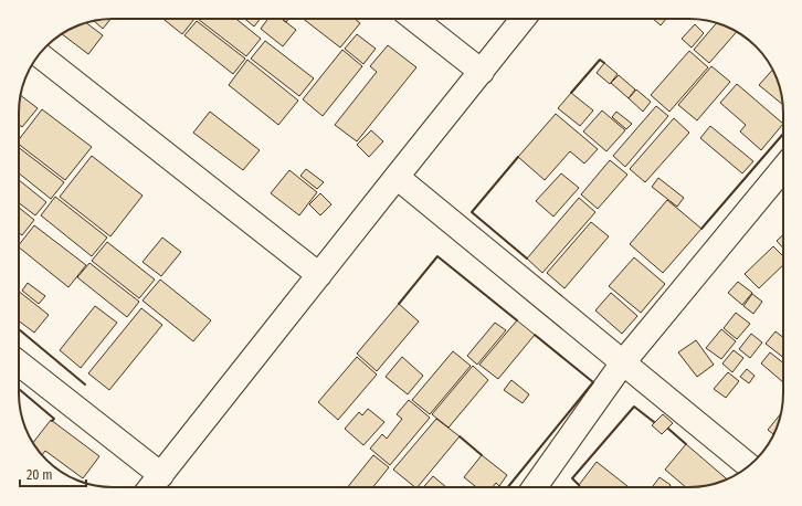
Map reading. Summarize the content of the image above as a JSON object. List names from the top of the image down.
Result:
{
  "scale_bar": "20 m"
}
